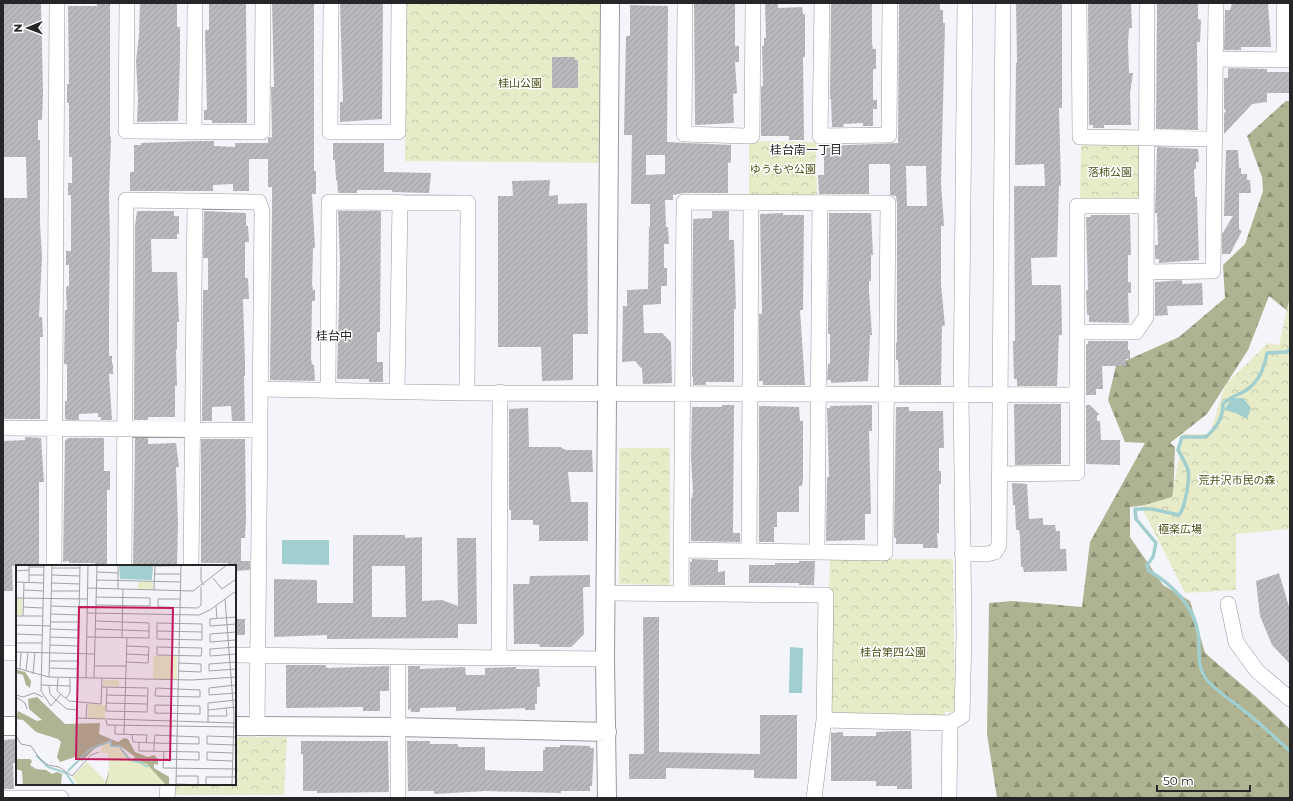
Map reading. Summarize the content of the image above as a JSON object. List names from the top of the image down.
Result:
{
  "districts": ["桂台南一丁目", "桂台中"],
  "parks": [
    "桂山公園",
    "ゆうもや公園",
    "落柿公園",
    "荒井沢市民の森",
    "極楽広場",
    "桂台第四公園"
  ],
  "scale_bar": "50 m",
  "north": "left"
}
